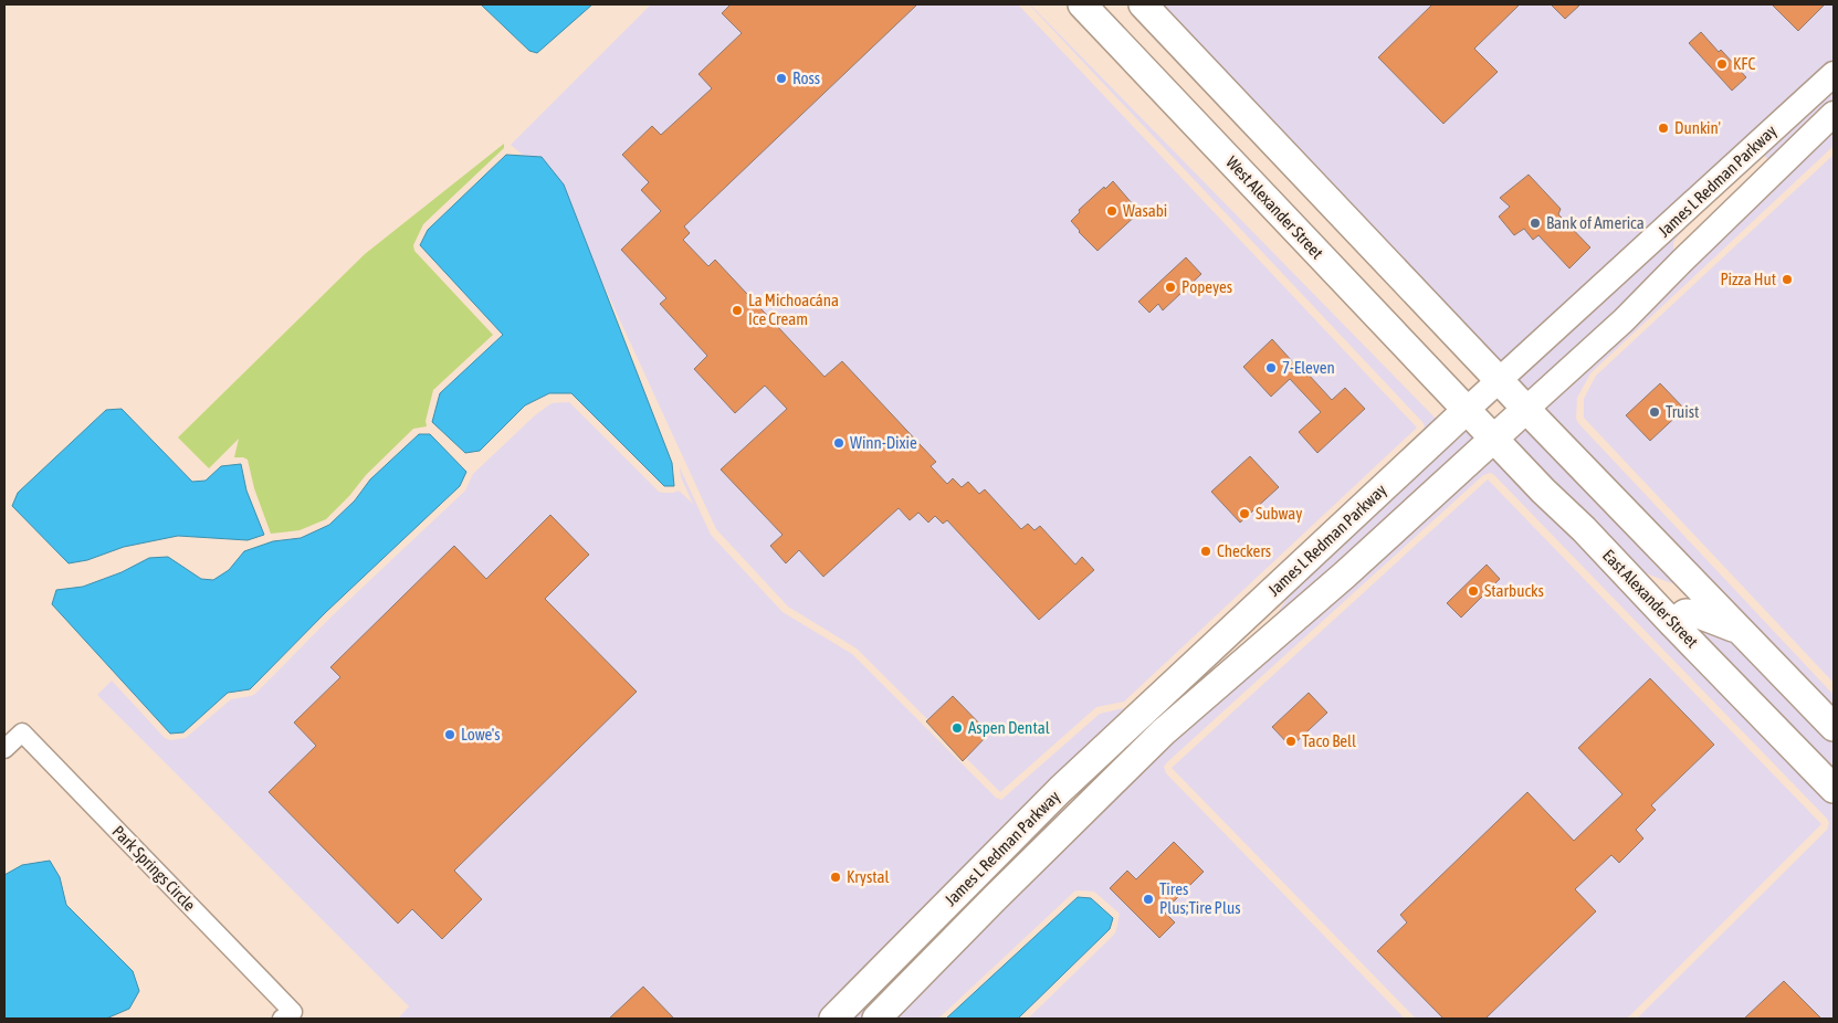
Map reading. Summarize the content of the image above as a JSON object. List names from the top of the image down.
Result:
{
  "streets": {
    "main road": ["James L Redman Parkway", "West Alexander Street", "East Alexander Street"],
    "street": ["Park Springs Circle"]
  },
  "crossings": [
    ["James L Redman Parkway", "West Alexander Street"],
    ["James L Redman Parkway", "East Alexander Street"],
    ["West Alexander Street", "East Alexander Street"]
  ],
  "places": [
    "KFC",
    "Ross",
    "Dunkin'",
    "Wasabi",
    "Bank of America",
    "Pizza Hut",
    "Popeyes",
    "La Michoacána Ice Cream",
    "7-Eleven",
    "Truist",
    "Winn-Dixie",
    "Subway",
    "Checkers",
    "Starbucks",
    "Aspen Dental",
    "Lowe's",
    "Taco Bell",
    "Krystal",
    "Tires Plus;Tire Plus"
  ]
}
